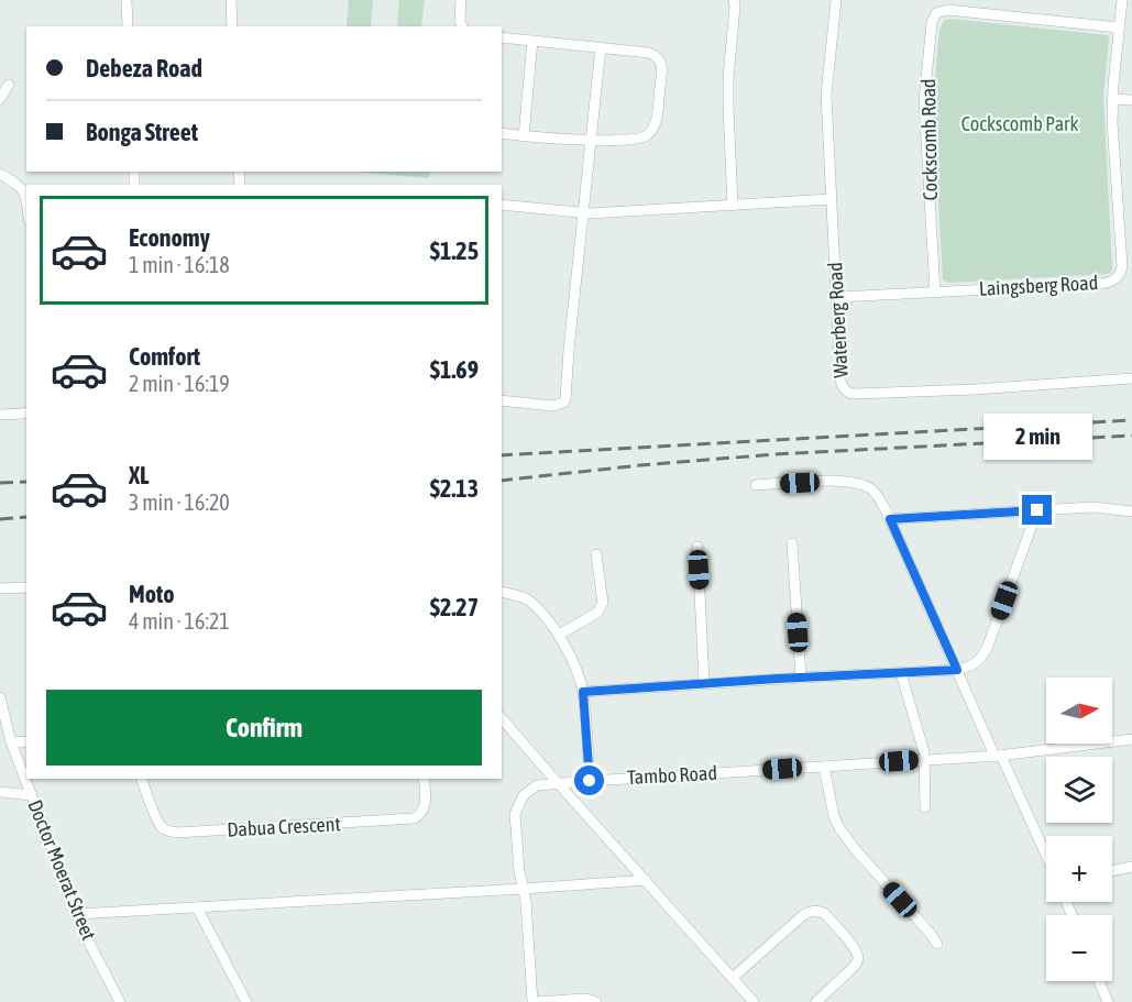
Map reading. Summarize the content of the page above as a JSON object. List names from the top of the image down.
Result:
{
  "streets": {
    "street": [
      "Cockscomb Road",
      "Laingsberg Road",
      "Waterberg Road",
      "Tambo Road",
      "Dabua Crescent",
      "Doctor Moerat Street"
    ]
  },
  "crossings": [
    ["Cockscomb Road", "Laingsberg Road"],
    ["Laingsberg Road", "Waterberg Road"]
  ],
  "parks": ["Cockscomb Park"],
  "north": "right",
  "page": {
    "banner": ["Debeza Road", "Bonga Street"],
    "list": [
      {
        "name": "Economy",
        "note": "1 min · 16:18",
        "value": "$1.25"
      },
      {
        "name": "Comfort",
        "note": "2 min · 16:19",
        "value": "$1.69"
      },
      {
        "name": "XL",
        "note": "3 min · 16:20",
        "value": "$2.13"
      },
      {
        "name": "Moto",
        "note": "4 min · 16:21",
        "value": "$2.27"
      }
    ],
    "bubble": "2 min",
    "buttons": "Confirm",
    "map_buttons": ["+", "−"]
  }
}
